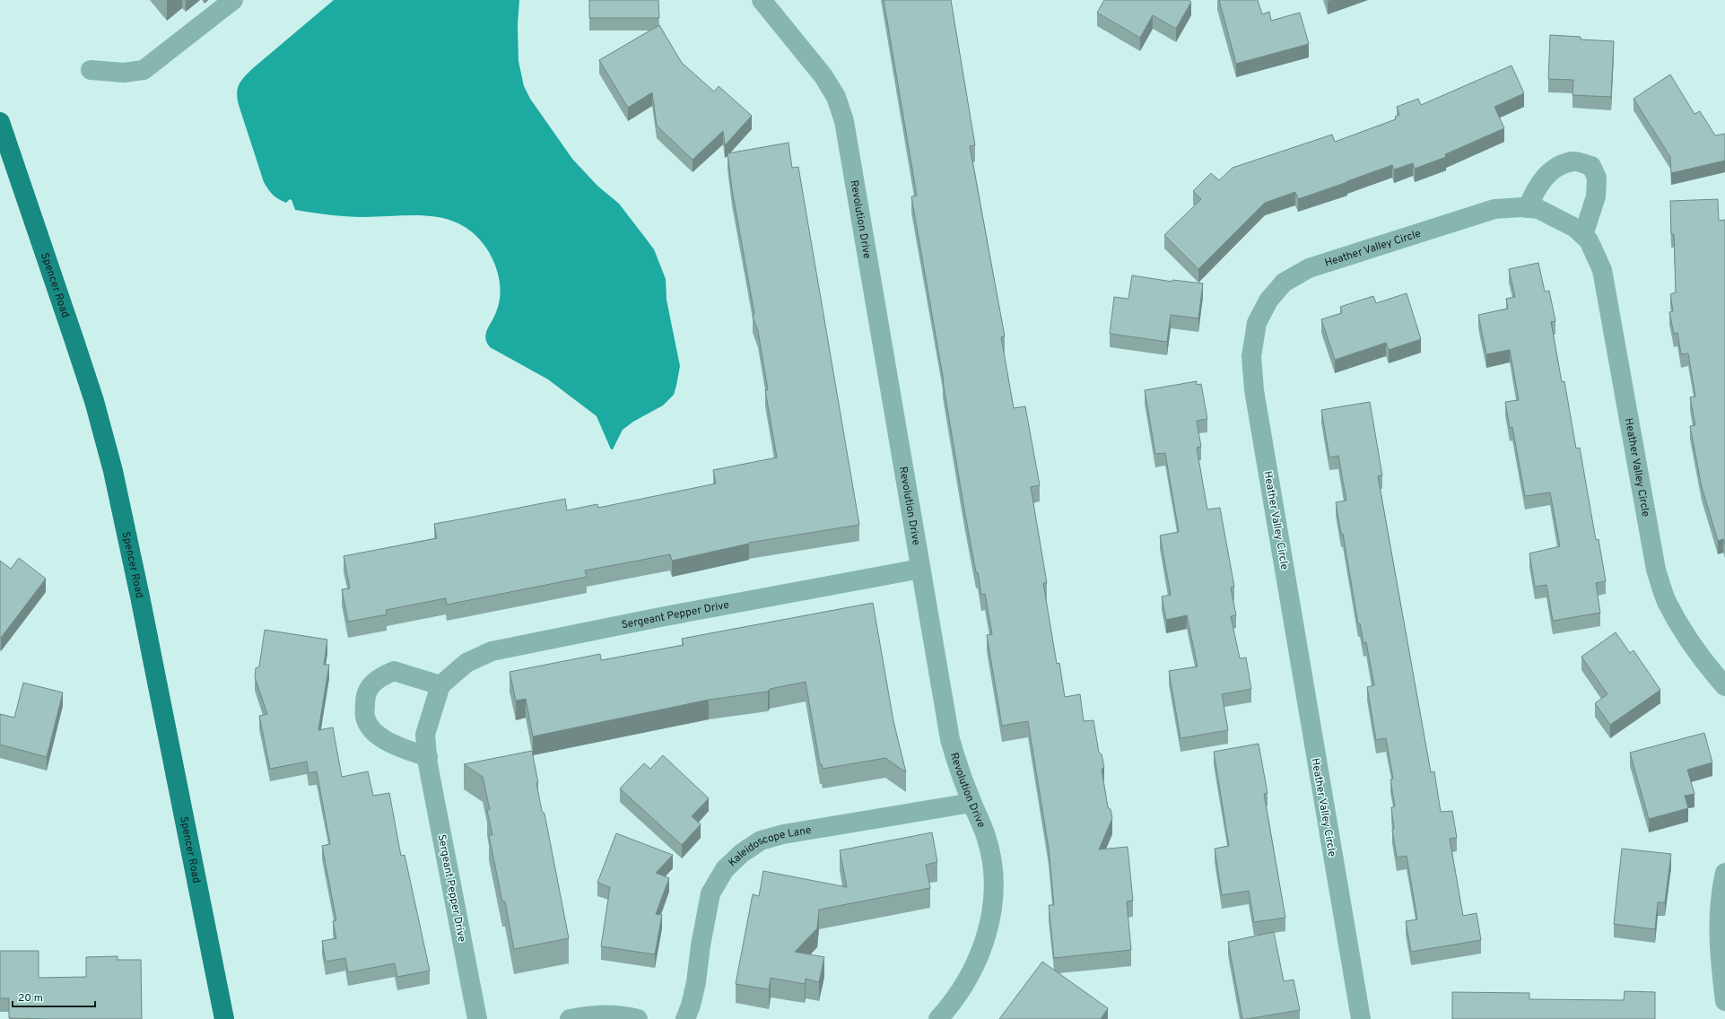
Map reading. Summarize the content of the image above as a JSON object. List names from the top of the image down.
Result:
{
  "streets": {
    "main road": ["Spencer Road"],
    "street": [
      "Revolution Drive",
      "Heather Valley Circle",
      "Sergeant Pepper Drive",
      "Kaleidoscope Lane"
    ]
  },
  "crossings": [
    ["Revolution Drive", "Sergeant Pepper Drive"],
    ["Revolution Drive", "Kaleidoscope Lane"]
  ],
  "scale_bar": "20 m"
}
